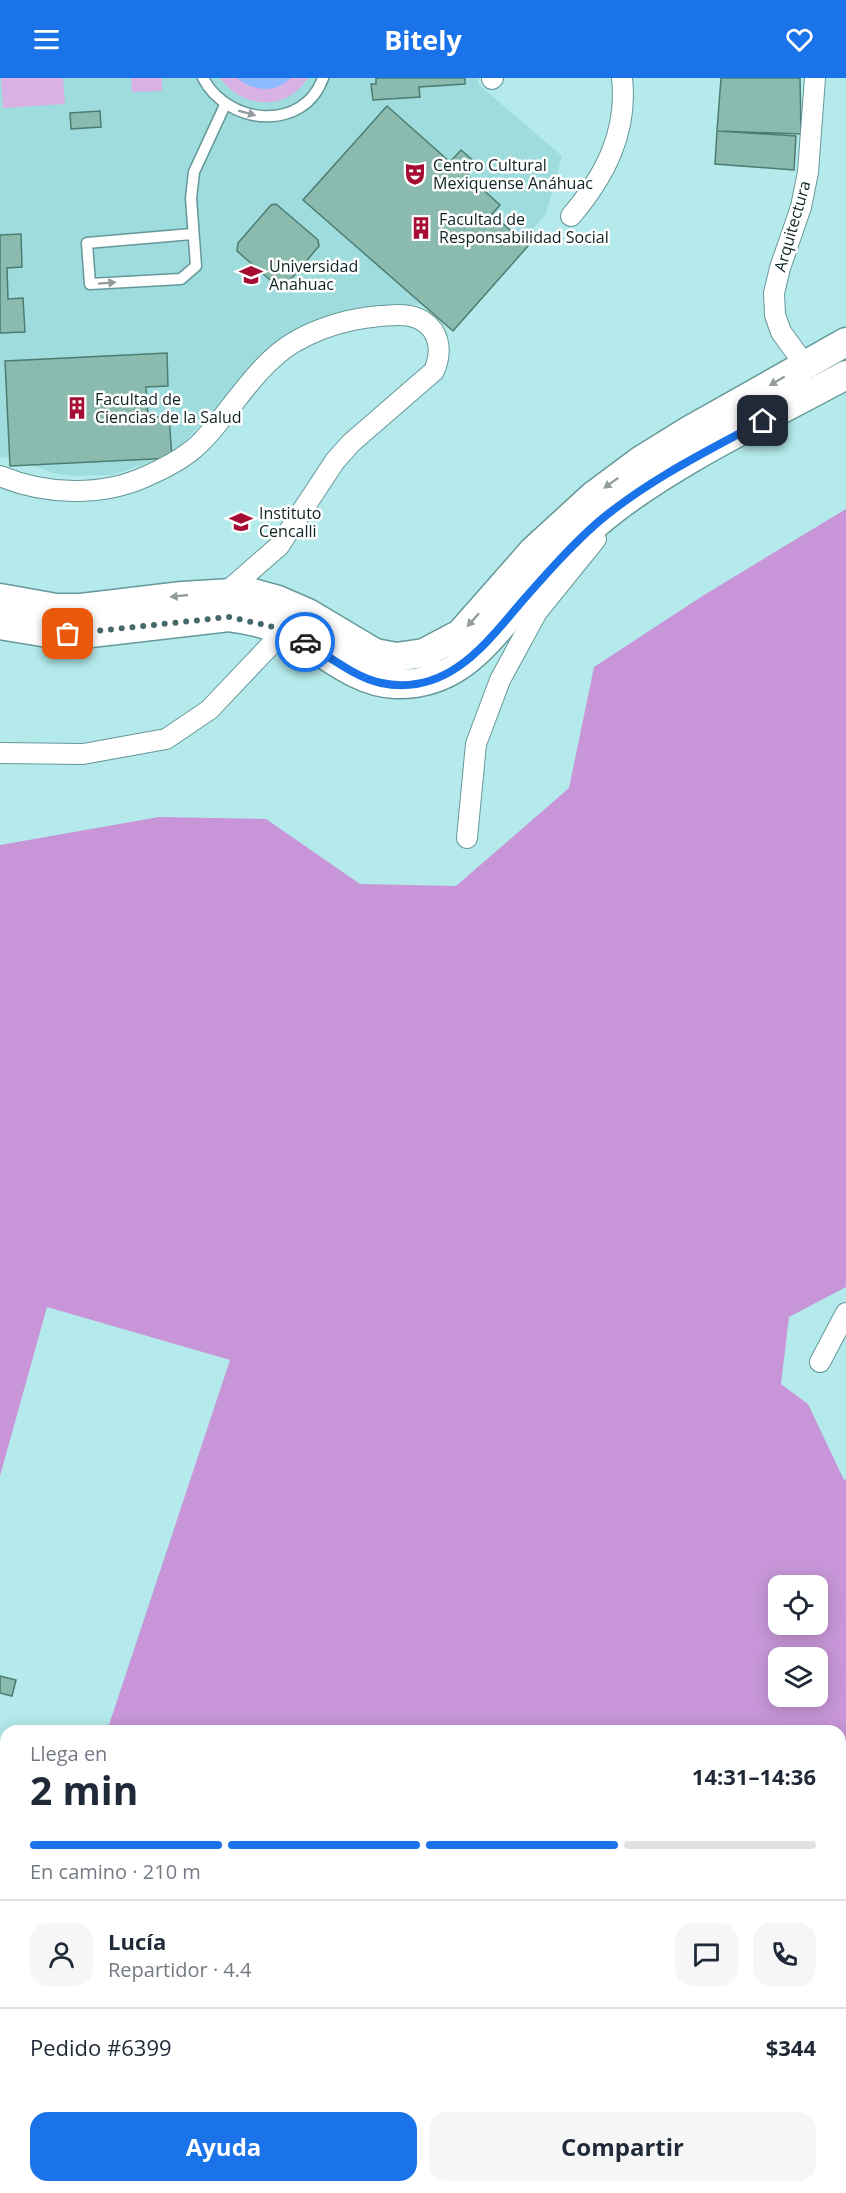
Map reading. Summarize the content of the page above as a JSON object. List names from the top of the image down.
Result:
{
  "streets": {
    "street": ["Arquitectura"]
  },
  "places": {
    "theatre": ["Centro Cultural Mexiquense Anáhuac"],
    "building": ["Facultad de Responsabilidad Social", "Facultad de Ciencias de la Salud"],
    "school or university": ["Universidad Anahuac", "Instituto Cencalli"]
  },
  "page": {
    "header": "Bitely",
    "heading": ["2 min", "Llega en", "14:31–14:36"],
    "panel": [
      "Lucía",
      "Repartidor · 4.4",
      "Pedido #6399",
      "$344"
    ],
    "bar": "En camino · 210 m",
    "buttons": ["Ayuda", "Compartir"]
  }
}
